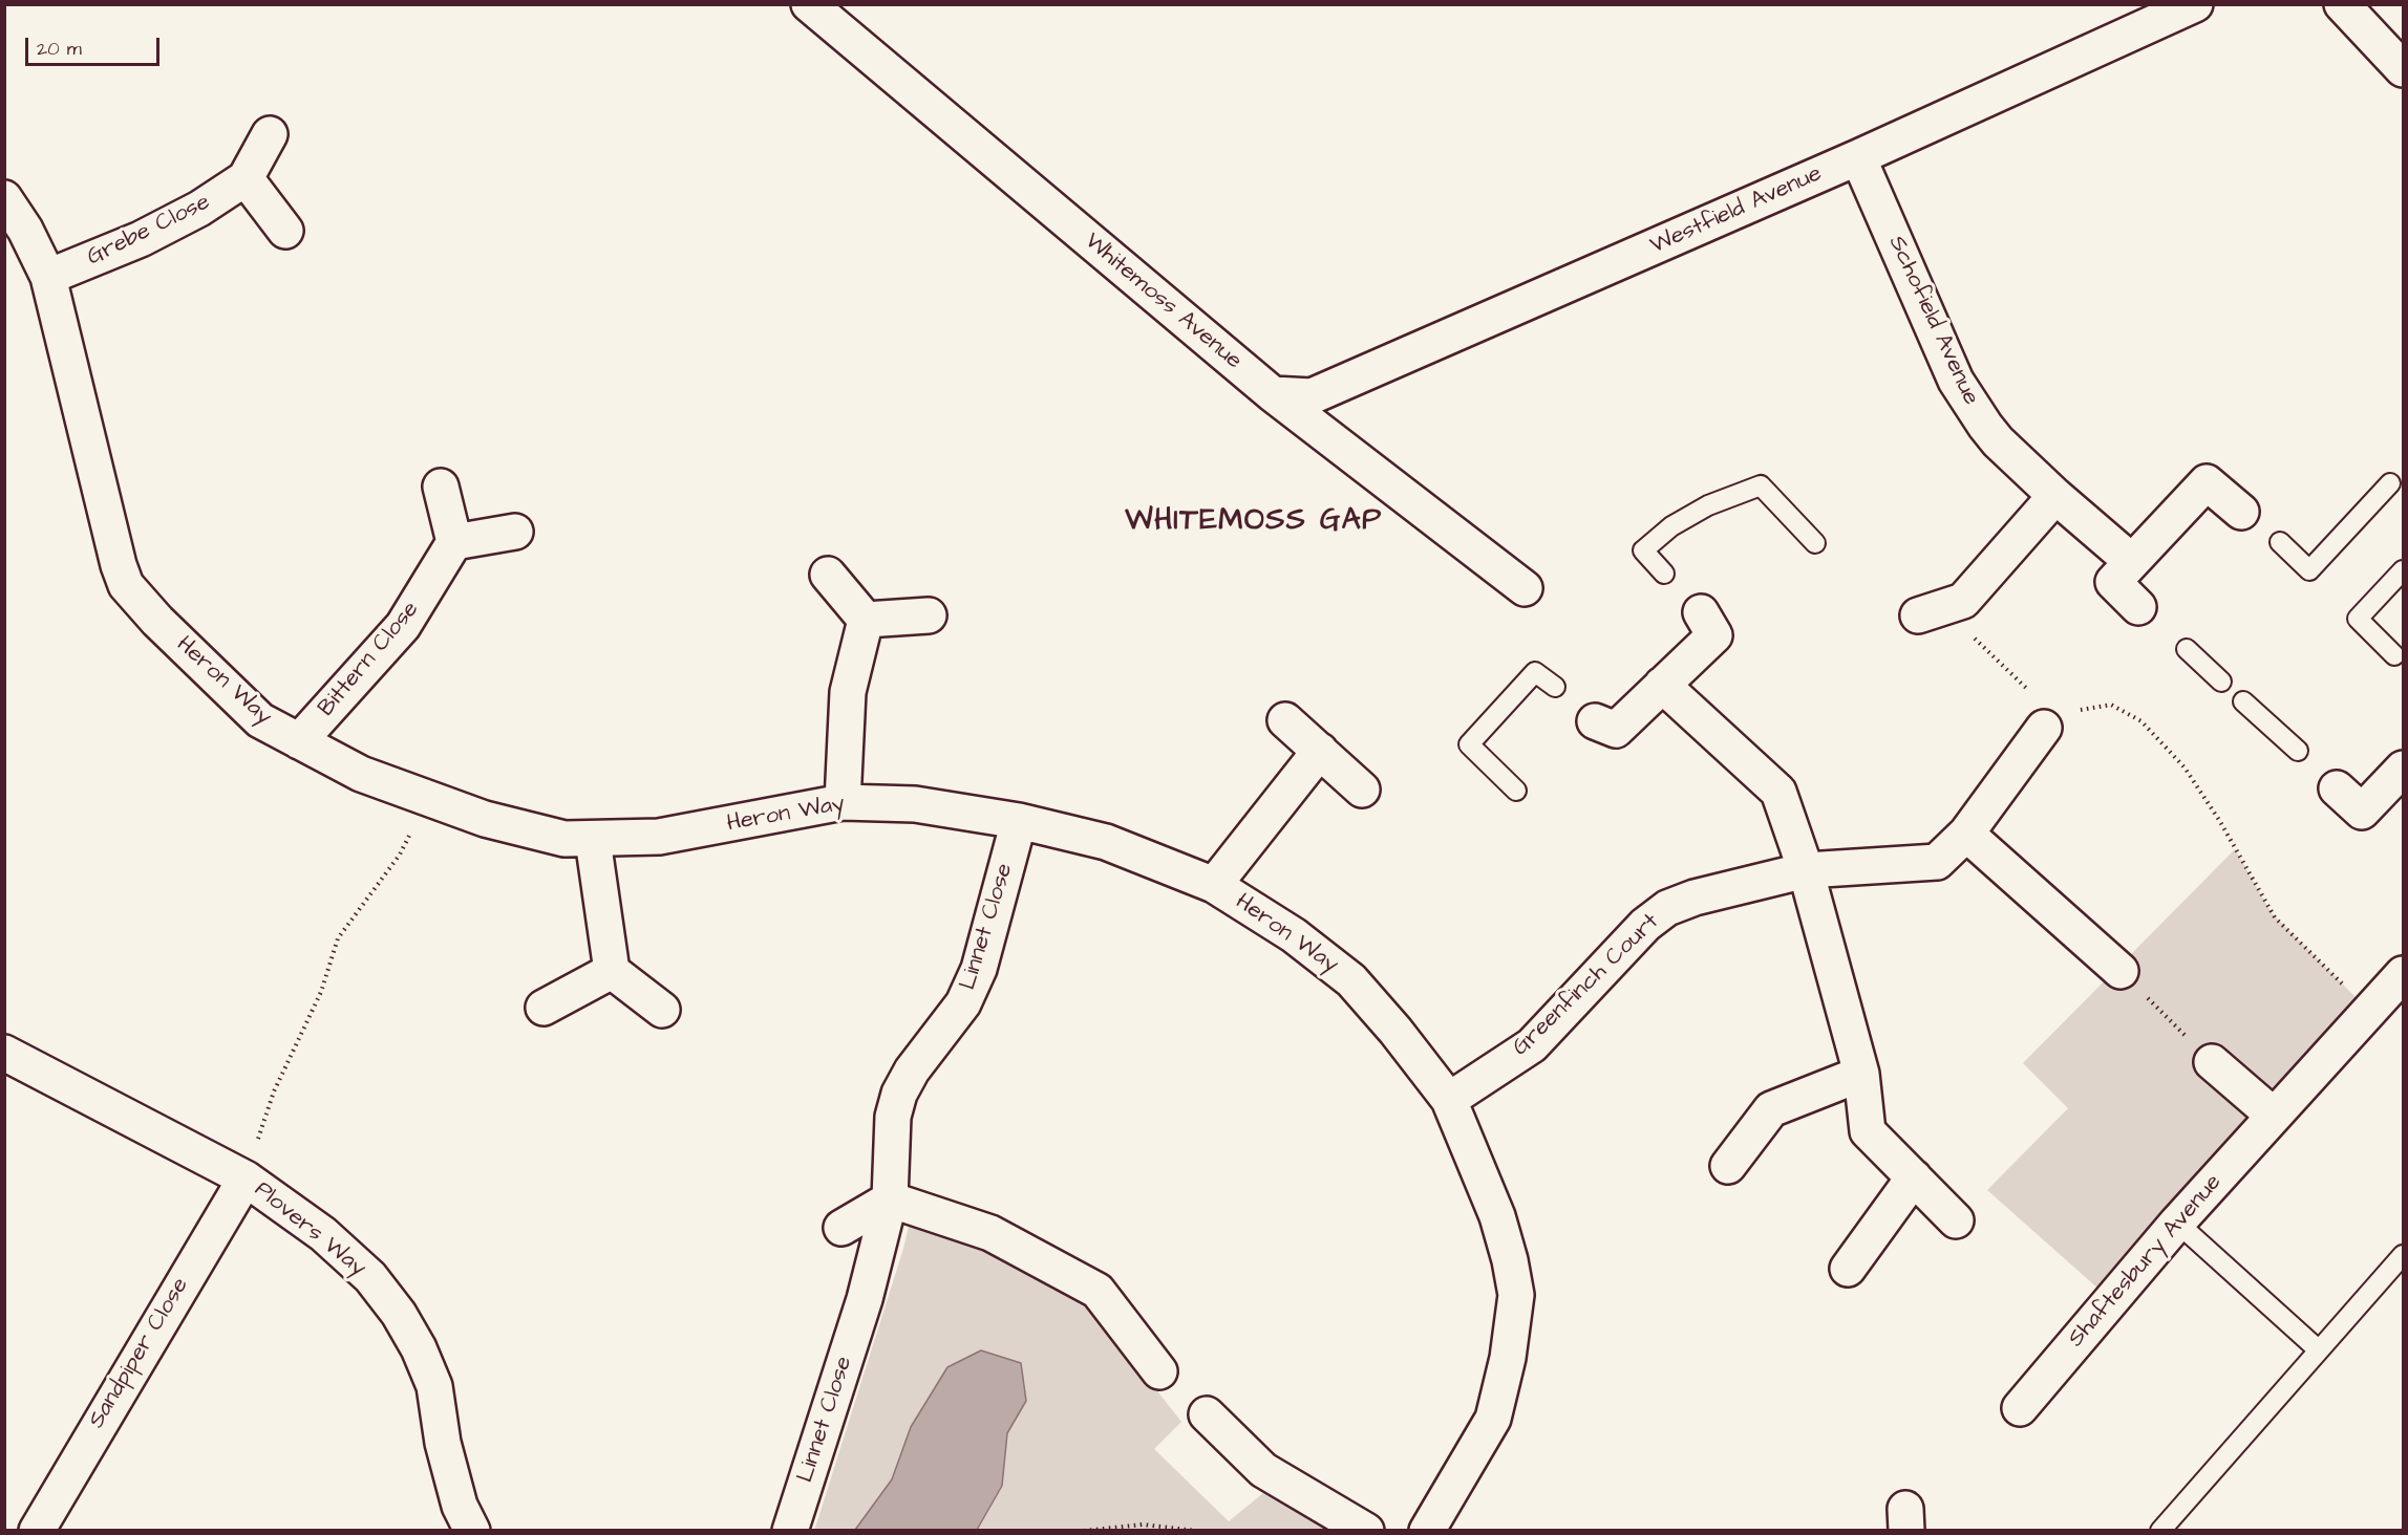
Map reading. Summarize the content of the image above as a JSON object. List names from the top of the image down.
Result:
{
  "streets": {
    "street": [
      "Westfield Avenue",
      "Grebe Close",
      "Whitemoss Avenue",
      "Schofield Avenue",
      "Bittern Close",
      "Heron Way",
      "Linnet Close",
      "Greenfinch Court",
      "Plovers Way",
      "Shaftesbury Avenue",
      "Sandpiper Close"
    ]
  },
  "crossings": [
    ["Westfield Avenue", "Whitemoss Avenue"],
    ["Westfield Avenue", "Schofield Avenue"],
    ["Grebe Close", "Heron Way"],
    ["Bittern Close", "Heron Way"],
    ["Heron Way", "Linnet Close"],
    ["Heron Way", "Greenfinch Court"],
    ["Plovers Way", "Sandpiper Close"]
  ],
  "districts": ["WHITEMOSS GAP"],
  "scale_bar": "20 m"
}
